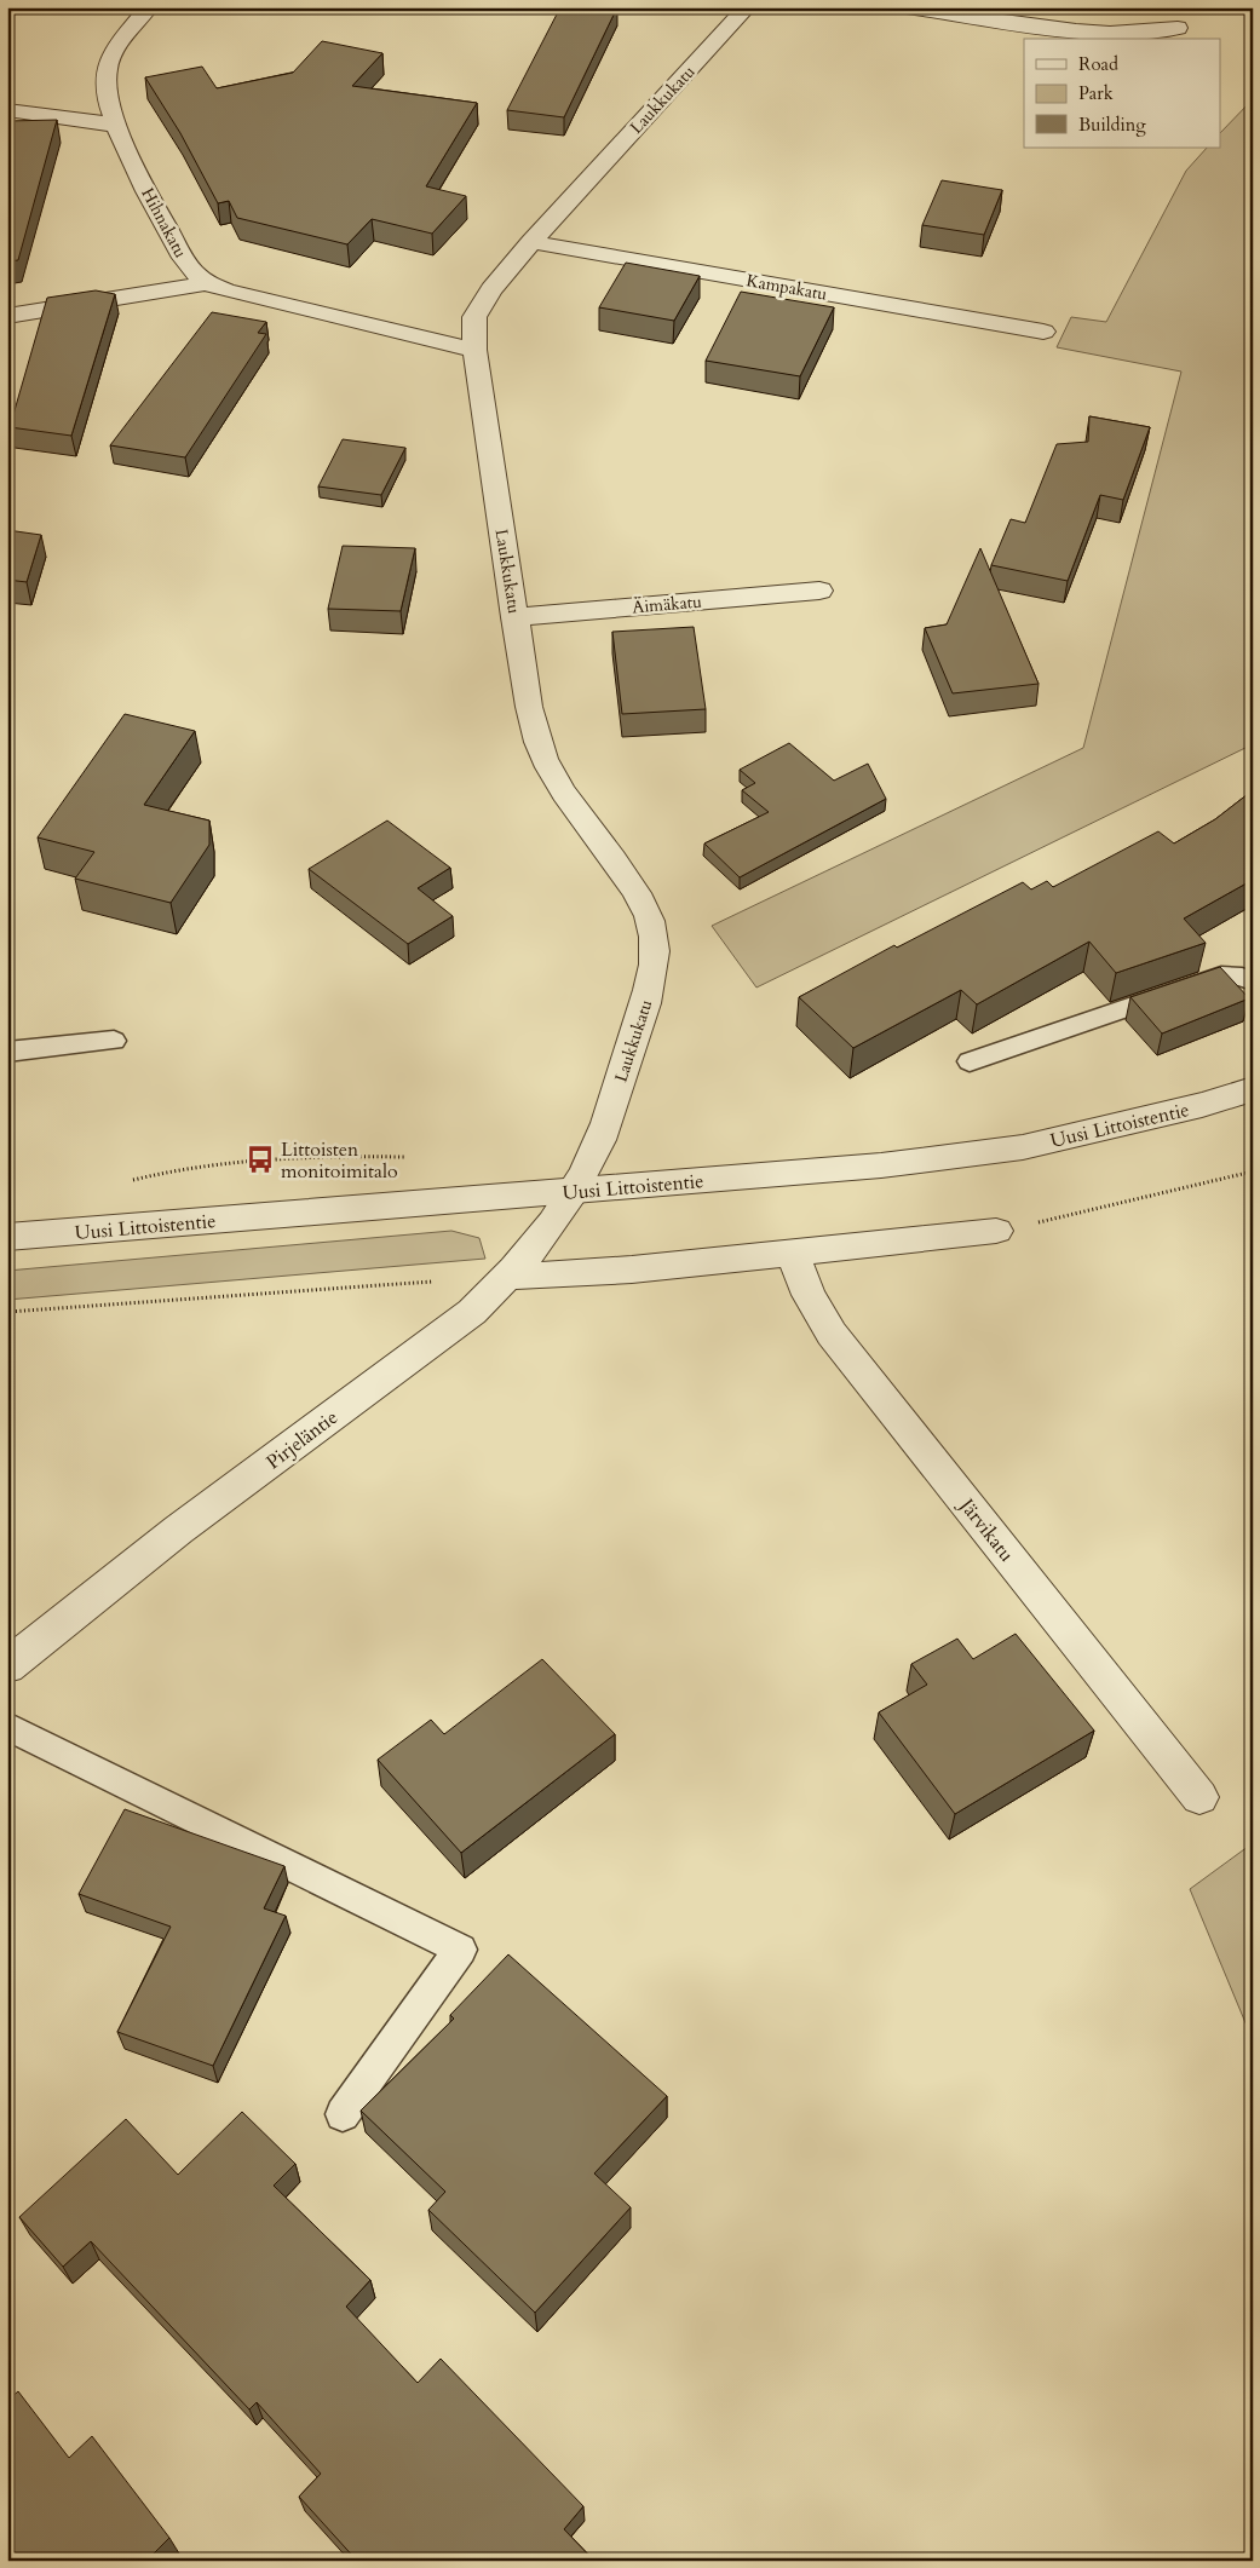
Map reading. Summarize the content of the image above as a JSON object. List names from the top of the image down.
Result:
{
  "streets": {
    "street": [
      "Laukkukatu",
      "Hihnakatu",
      "Kampakatu",
      "Äimäkatu",
      "Uusi Littoistentie",
      "Pirjeläntie",
      "Järvikatu"
    ]
  },
  "crossings": [
    ["Laukkukatu", "Hihnakatu"],
    ["Laukkukatu", "Kampakatu"],
    ["Laukkukatu", "Äimäkatu"],
    ["Laukkukatu", "Uusi Littoistentie"],
    ["Laukkukatu", "Pirjeläntie"],
    ["Uusi Littoistentie", "Pirjeläntie"]
  ],
  "places": {
    "bus stop": ["Littoisten monitoimitalo"]
  },
  "legend": ["Road", "Park", "Building"]
}
